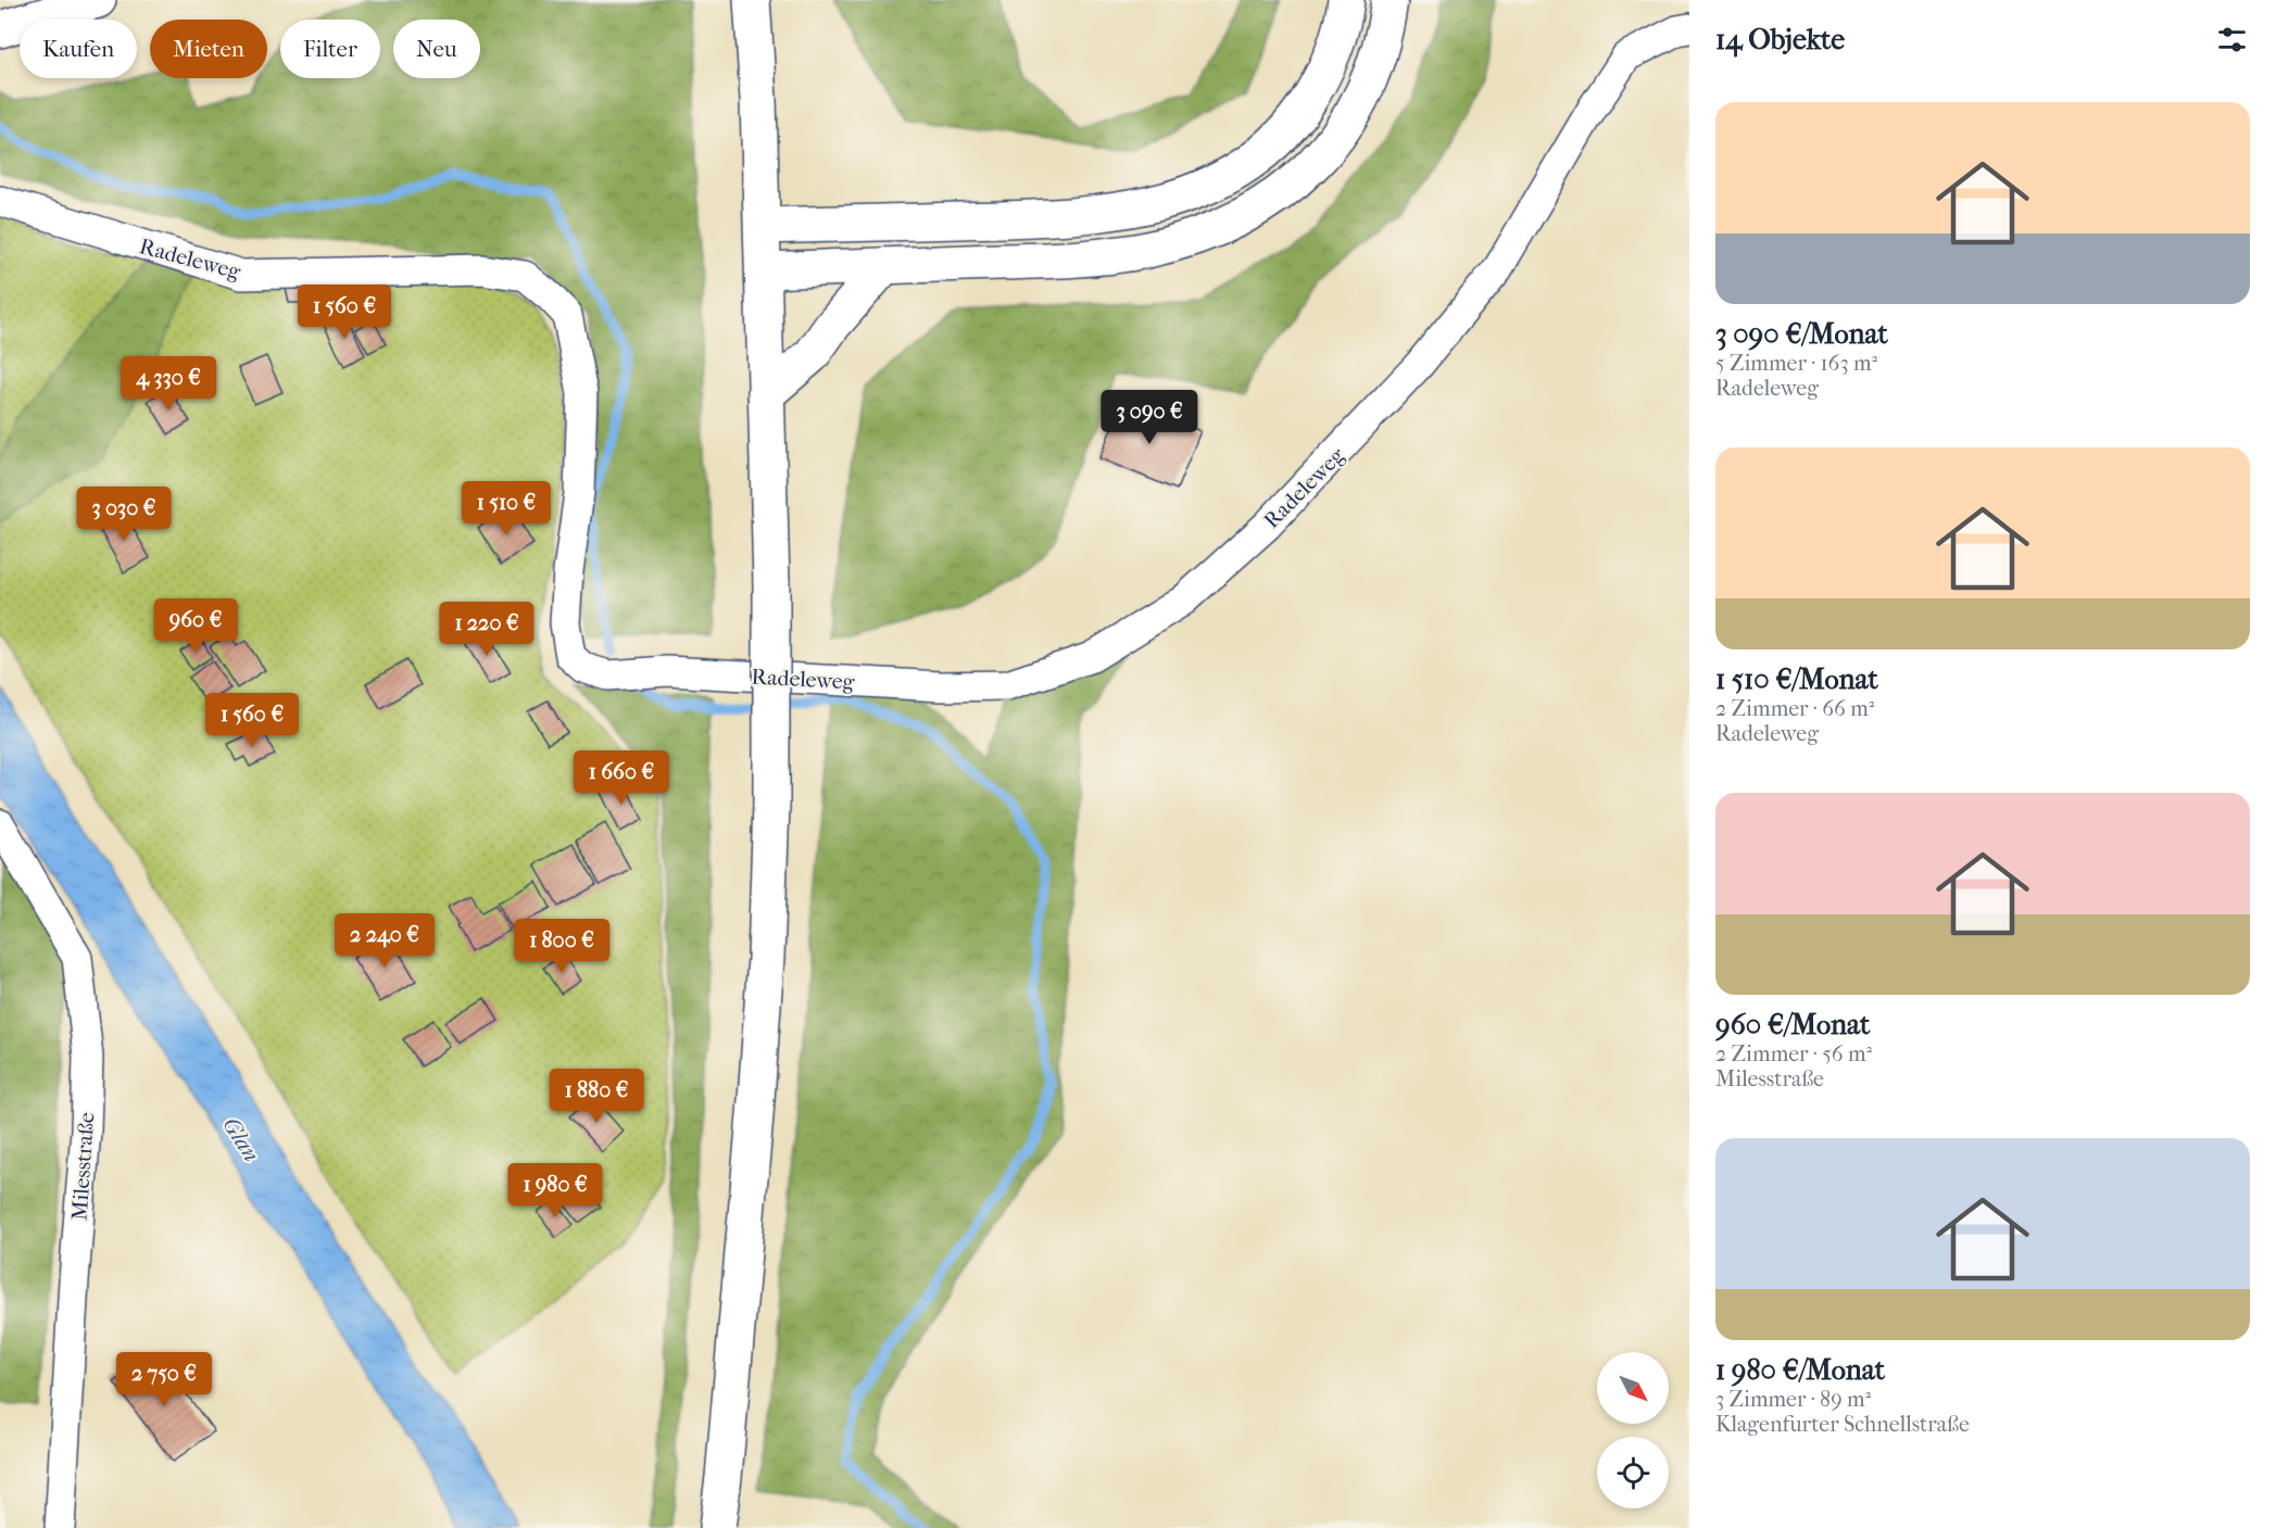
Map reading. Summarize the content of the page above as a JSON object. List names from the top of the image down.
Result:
{
  "streets": {
    "street": ["Radeleweg", "Milesstraße"]
  },
  "water": ["Glan"],
  "north": "bottom right",
  "page": {
    "heading": "14 Objekte",
    "chip": [
      "Kaufen",
      "Mieten",
      "Filter",
      "Neu"
    ],
    "list": [
      {
        "name": "3 090 €/Monat",
        "note": "5 Zimmer · 163 m² · Radeleweg"
      },
      {
        "name": "1 510 €/Monat",
        "note": "2 Zimmer · 66 m² · Radeleweg"
      },
      {
        "name": "960 €/Monat",
        "note": "2 Zimmer · 56 m² · Milesstraße"
      },
      {
        "name": "1 980 €/Monat",
        "note": "3 Zimmer · 89 m² · Klagenfurter Schnellstraße"
      }
    ],
    "price": [
      "1 560 €",
      "4 330 €",
      "3 090 €",
      "1 510 €",
      "3 030 €",
      "960 €",
      "1 220 €",
      "1 560 €",
      "1 660 €",
      "2 240 €",
      "1 800 €",
      "1 880 €",
      "1 980 €",
      "2 750 €"
    ]
  }
}
